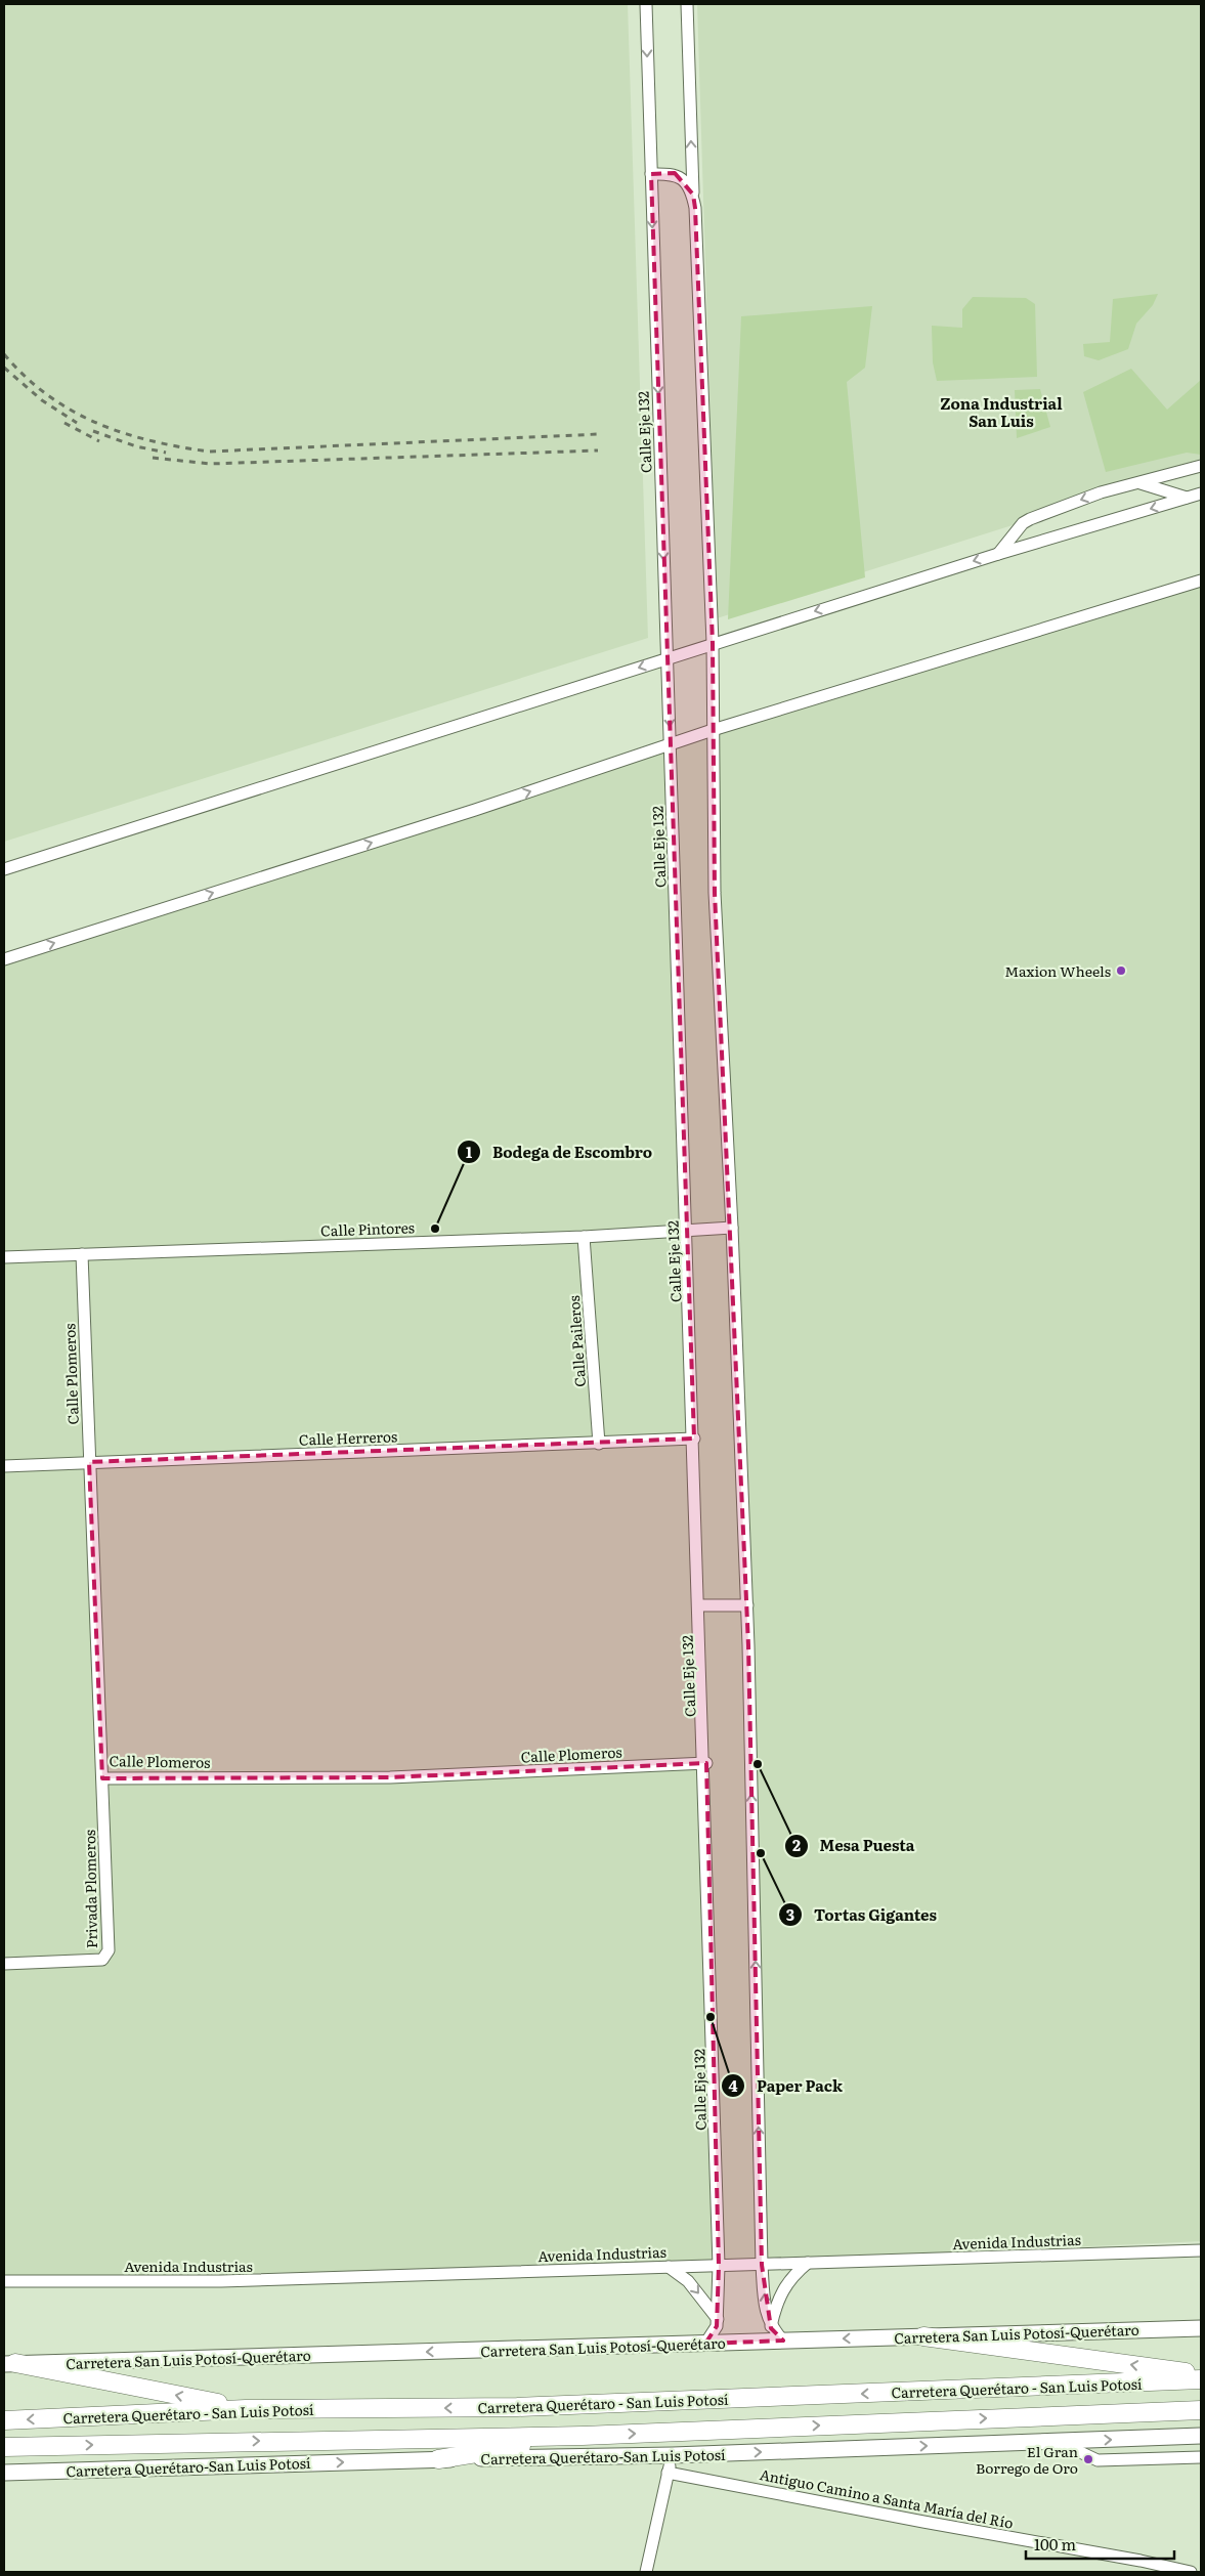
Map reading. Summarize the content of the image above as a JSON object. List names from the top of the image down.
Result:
{
  "streets": {
    "highway": ["Carretera Querétaro - San Luis Potosí"],
    "main road": ["Carretera San Luis Potosí-Querétaro", "Carretera Querétaro-San Luis Potosí"],
    "street": [
      "Calle Eje 132",
      "Calle Pintores",
      "Calle Paileros",
      "Calle Plomeros",
      "Calle Herreros",
      "Privada Plomeros",
      "Avenida Industrias",
      "Antiguo Camino a Santa María del Río"
    ]
  },
  "crossings": [
    ["Calle Eje 132", "Calle Pintores"],
    ["Calle Eje 132", "Calle Plomeros"],
    ["Calle Eje 132", "Calle Herreros"],
    ["Calle Eje 132", "Avenida Industrias"],
    ["Calle Eje 132", "Carretera San Luis Potosí-Querétaro"],
    ["Calle Pintores", "Calle Paileros"],
    ["Calle Pintores", "Calle Plomeros"],
    ["Calle Paileros", "Calle Herreros"],
    ["Calle Plomeros", "Calle Herreros"],
    ["Calle Plomeros", "Privada Plomeros"]
  ],
  "one_way": ["Carretera San Luis Potosí-Querétaro", "Carretera Querétaro-San Luis Potosí"],
  "districts": ["Zona Industrial San Luis"],
  "places": [
    "Maxion Wheels",
    "Bodega de Escombro",
    "Mesa Puesta",
    "Tortas Gigantes",
    "Paper Pack",
    "El Gran Borrego de Oro"
  ],
  "scale_bar": "100 m"
}
